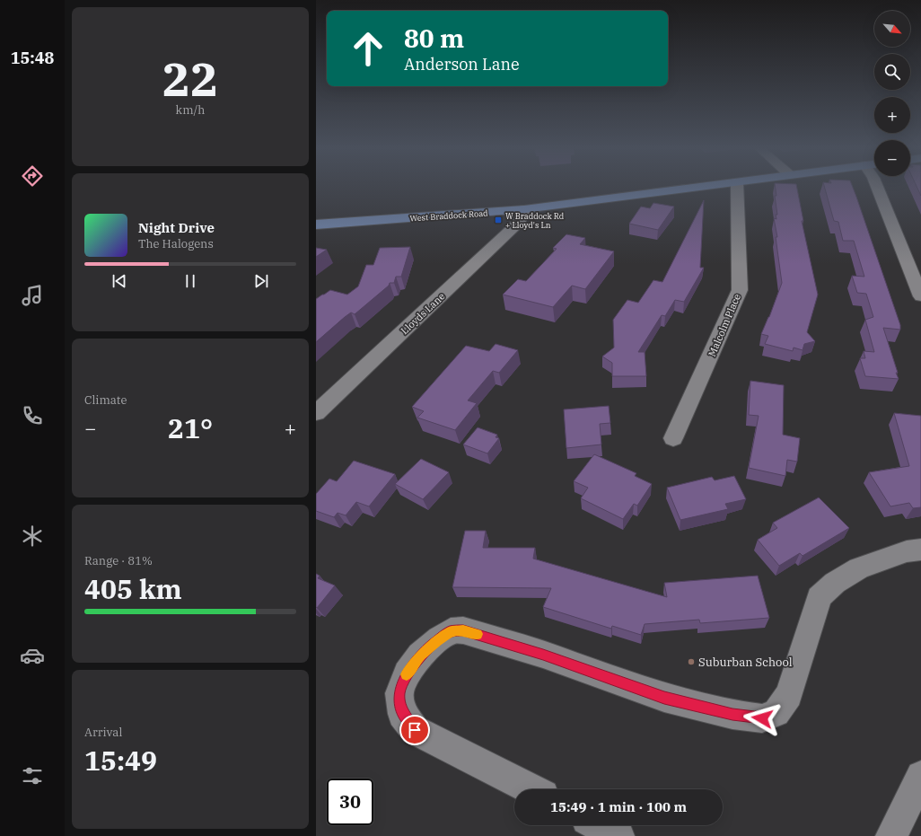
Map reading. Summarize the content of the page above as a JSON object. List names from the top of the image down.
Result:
{
  "streets": {
    "main road": ["West Braddock Road"],
    "street": ["Lloyds Lane", "Malcolm Place"]
  },
  "crossings": [
    ["West Braddock Road", "Lloyds Lane"]
  ],
  "places": {
    "transit": ["W Braddock Rd + Lloyd's Ln"],
    "other": ["Suburban School"]
  },
  "north": "bottom right",
  "page": {
    "tabs": "15:48",
    "tile": [
      ["22", "km/h"],
      "Climate",
      ["Range · 81%", "405 km"],
      ["Arrival", "15:49"]
    ],
    "map_buttons": ["+", "−"],
    "turn": ["80 m", "Anderson Lane"],
    "song": ["Night Drive", "The Halogens"],
    "heat": ["−", "21°", "+"],
    "limit": "30",
    "trip": "15:49 · 1 min · 100 m"
  }
}
